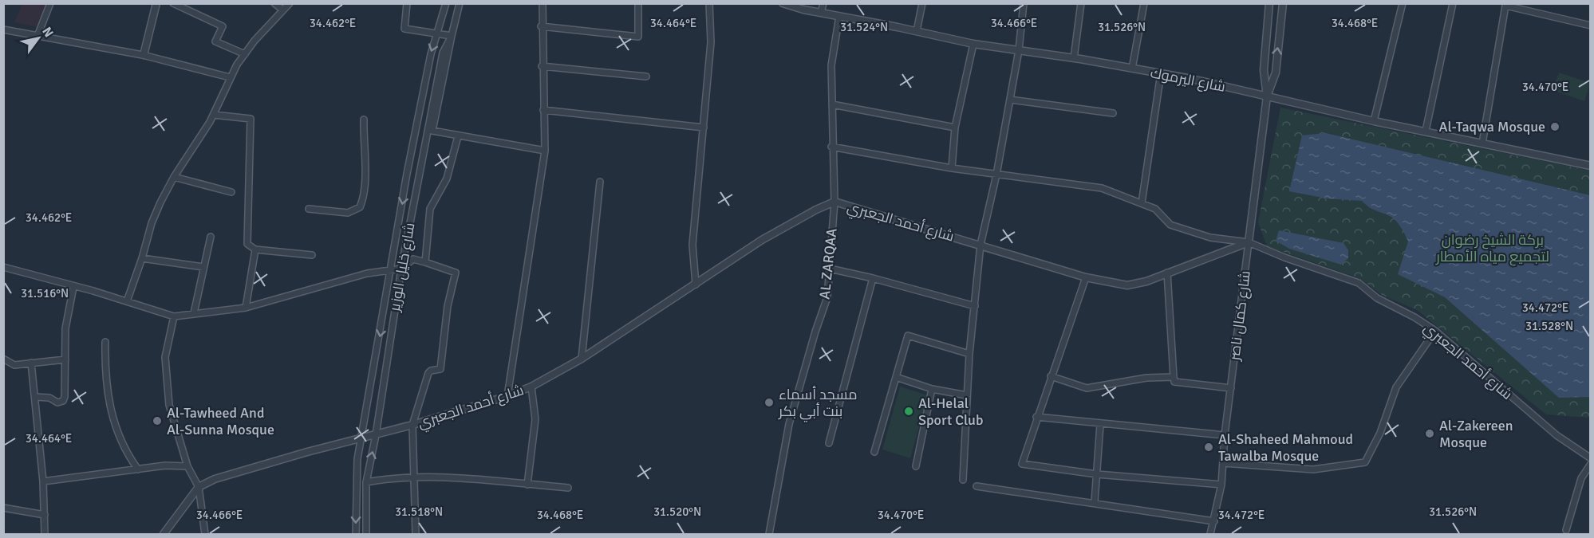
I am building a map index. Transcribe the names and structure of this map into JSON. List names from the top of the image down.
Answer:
{
  "streets": {
    "street": [
      "شارع اليرموك",
      "شارع أحمد الجعبري",
      "AL ZARQAA",
      "شارع خليل الوزير",
      "شارع كمال ناصر"
    ]
  },
  "crossings": [
    ["شارع اليرموك", "AL ZARQAA"],
    ["شارع اليرموك", "شارع كمال ناصر"],
    ["شارع أحمد الجعبري", "AL ZARQAA"],
    ["شارع أحمد الجعبري", "شارع خليل الوزير"],
    ["شارع أحمد الجعبري", "شارع كمال ناصر"]
  ],
  "parks": ["بركة الشيخ رضوان لتجميع مياه الأمطار"],
  "places": [
    "Al-Taqwa Mosque",
    "مسجد أسماء بنت أبي بكر",
    "Al-Helal Sport Club",
    "Al-Tawheed And Al-Sunna Mosque",
    "Al-Zakereen Mosque",
    "Al-Shaheed Mahmoud Tawalba Mosque"
  ],
  "north": "top right",
  "coordinates": [
    "34.462°E",
    "34.464°E",
    "34.466°E",
    "34.468°E",
    "31.526°N",
    "31.524°N",
    "34.470°E",
    "31.516°N",
    "34.472°E",
    "31.528°N",
    "31.518°N",
    "31.520°N"
  ]
}
